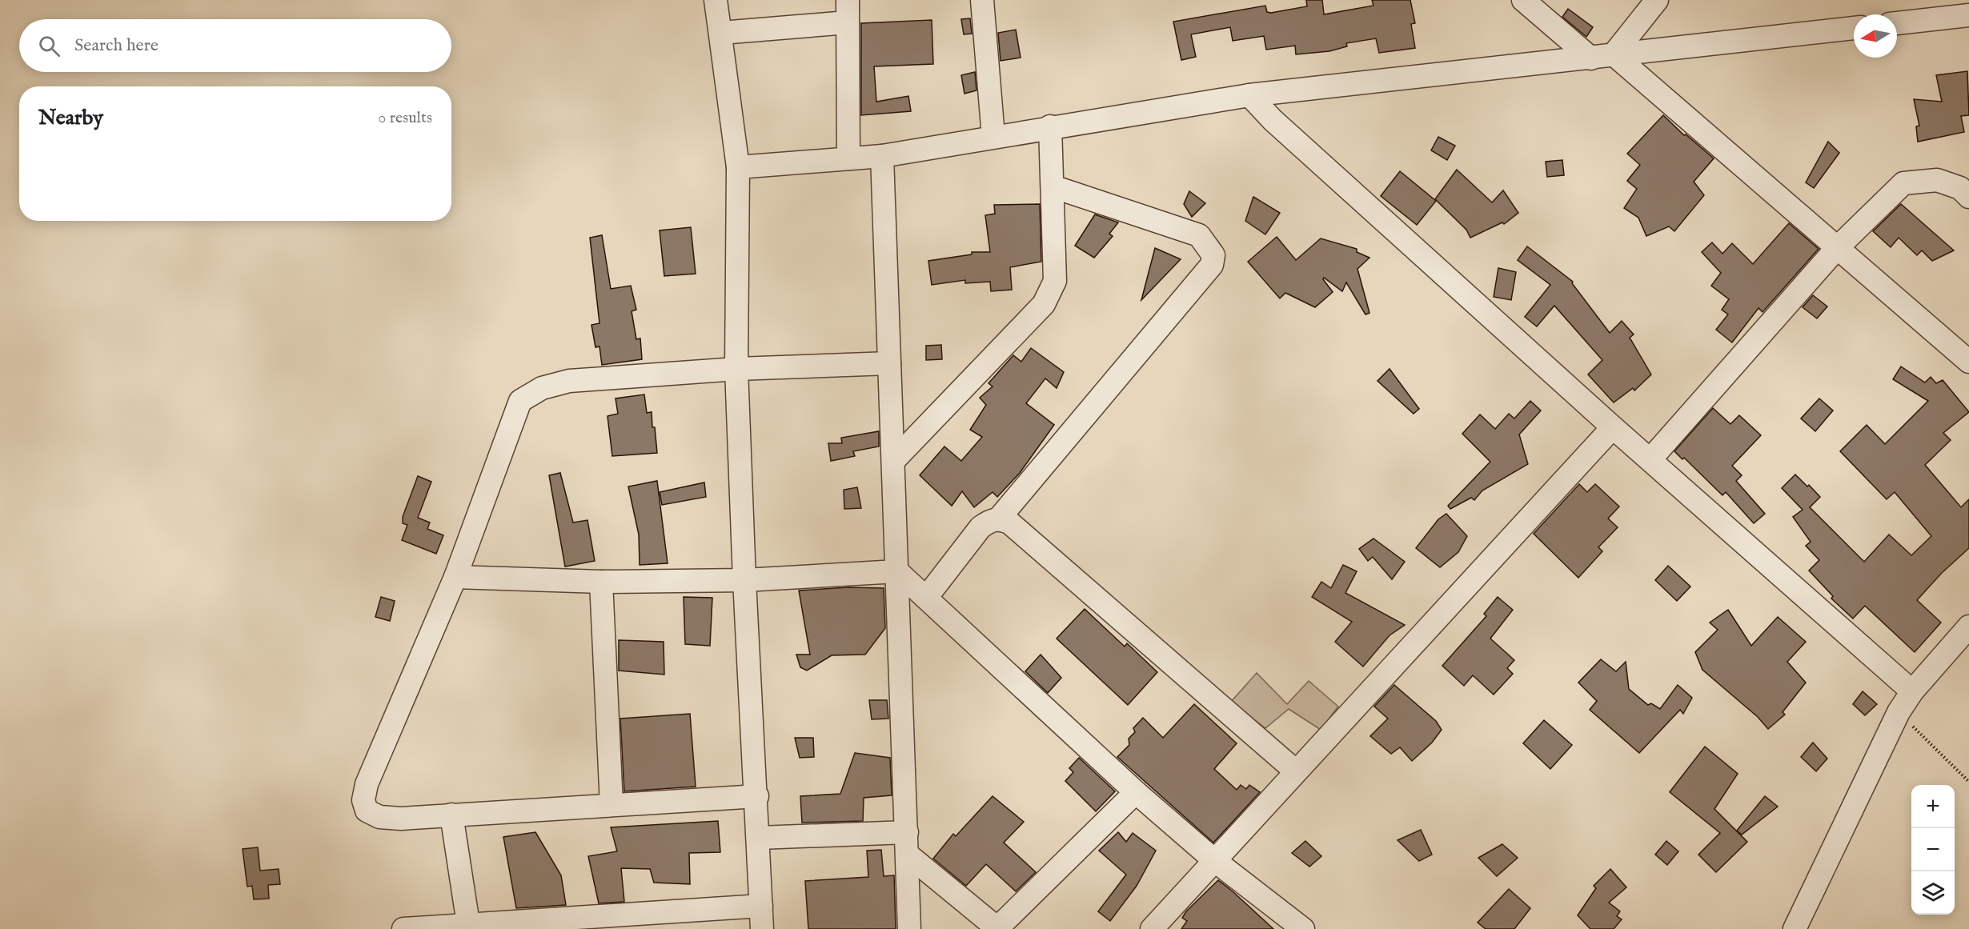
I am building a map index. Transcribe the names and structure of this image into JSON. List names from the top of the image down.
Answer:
{
  "north": "left",
  "page": {
    "search": "Search here",
    "heading": ["Nearby", "0 results"],
    "map_buttons": ["+", "−"]
  }
}
